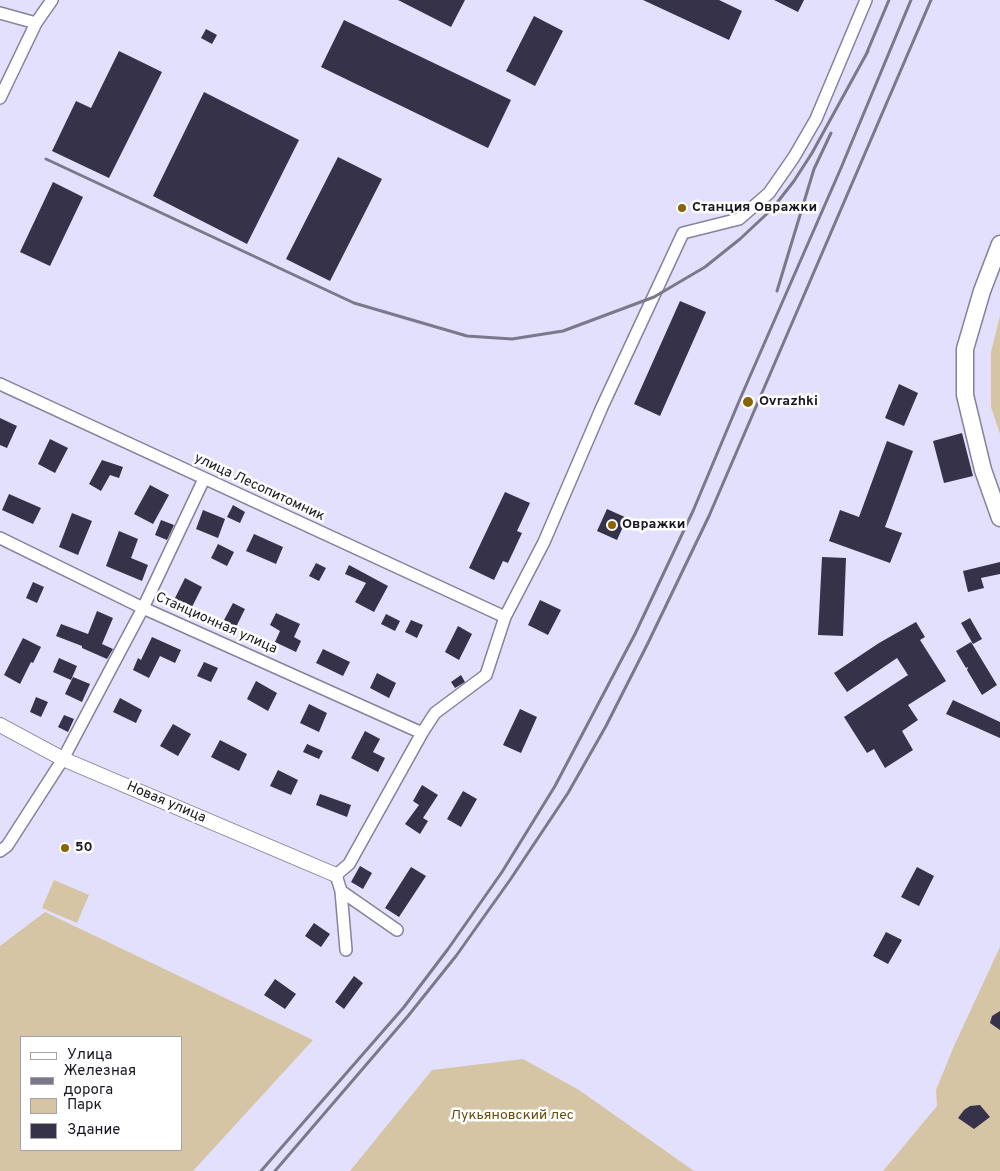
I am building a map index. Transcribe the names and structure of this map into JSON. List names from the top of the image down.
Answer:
{
  "streets": {
    "street": ["улица Лесопитомник", "Станционная улица", "Новая улица"]
  },
  "parks": ["Лукьяновский лес"],
  "places": [
    "Станция Овражки",
    "Ovrazhki",
    "Овражки",
    "50"
  ],
  "legend": [
    "Улица",
    "Железная дорога",
    "Парк",
    "Здание"
  ]
}
